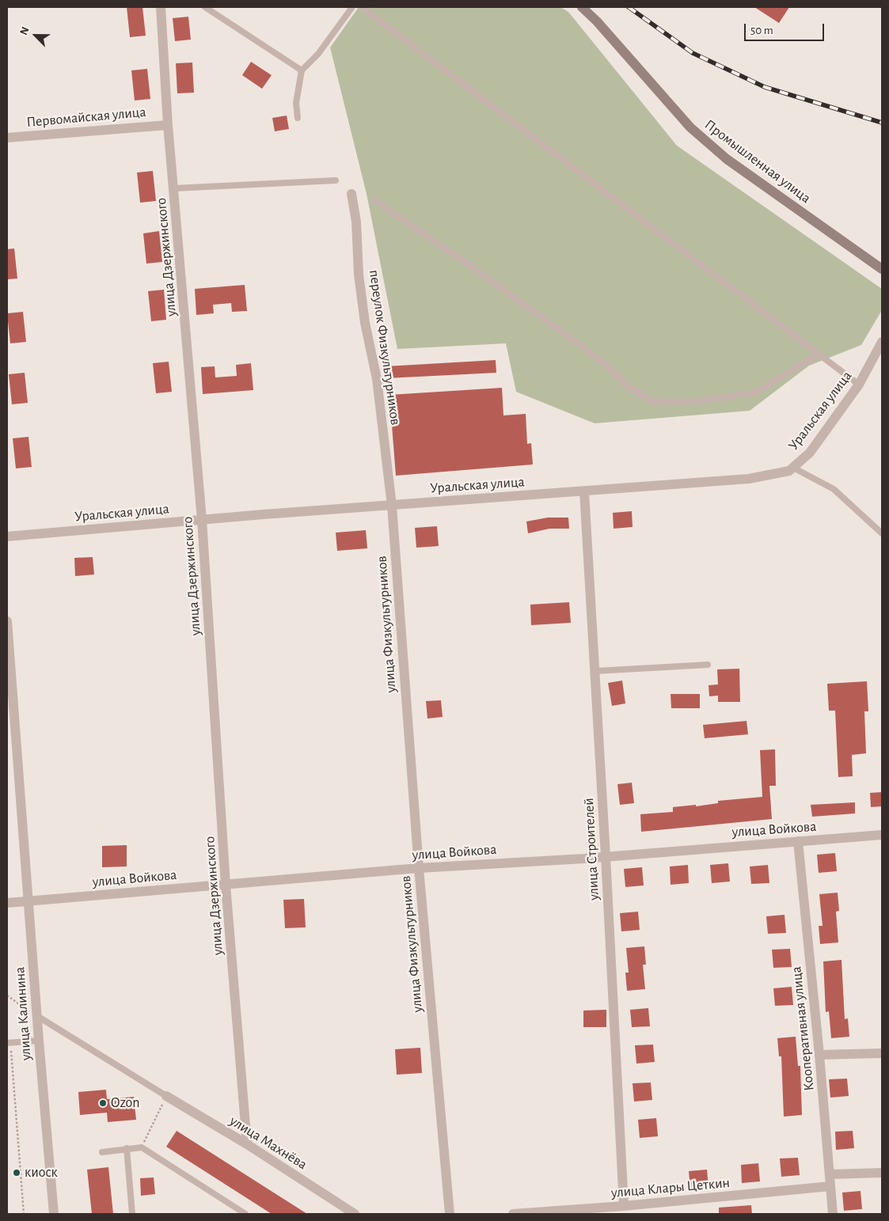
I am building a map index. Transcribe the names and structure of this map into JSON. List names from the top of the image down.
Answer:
{
  "streets": {
    "main road": ["Промышленная улица"],
    "street": [
      "Первомайская улица",
      "улица Дзержинского",
      "переулок Физкультурников",
      "Уральская улица",
      "улица Физкультурников",
      "улица Войкова",
      "улица Строителей",
      "улица Калинина",
      "Кооперативная улица",
      "улица Махнёва",
      "улица Клары Цеткин"
    ]
  },
  "crossings": [
    ["Первомайская улица", "улица Дзержинского"],
    ["улица Дзержинского", "Уральская улица"],
    ["улица Дзержинского", "улица Войкова"],
    ["улица Дзержинского", "улица Махнёва"],
    ["переулок Физкультурников", "Уральская улица"],
    ["переулок Физкультурников", "улица Физкультурников"],
    ["Уральская улица", "улица Физкультурников"],
    ["Уральская улица", "улица Строителей"],
    ["улица Физкультурников", "улица Войкова"],
    ["улица Войкова", "улица Строителей"],
    ["улица Войкова", "улица Калинина"],
    ["улица Войкова", "Кооперативная улица"],
    ["улица Строителей", "улица Клары Цеткин"],
    ["Кооперативная улица", "улица Клары Цеткин"]
  ],
  "places": ["Ozon", "киоск"],
  "scale_bar": "50 m",
  "north": "top left"
}
